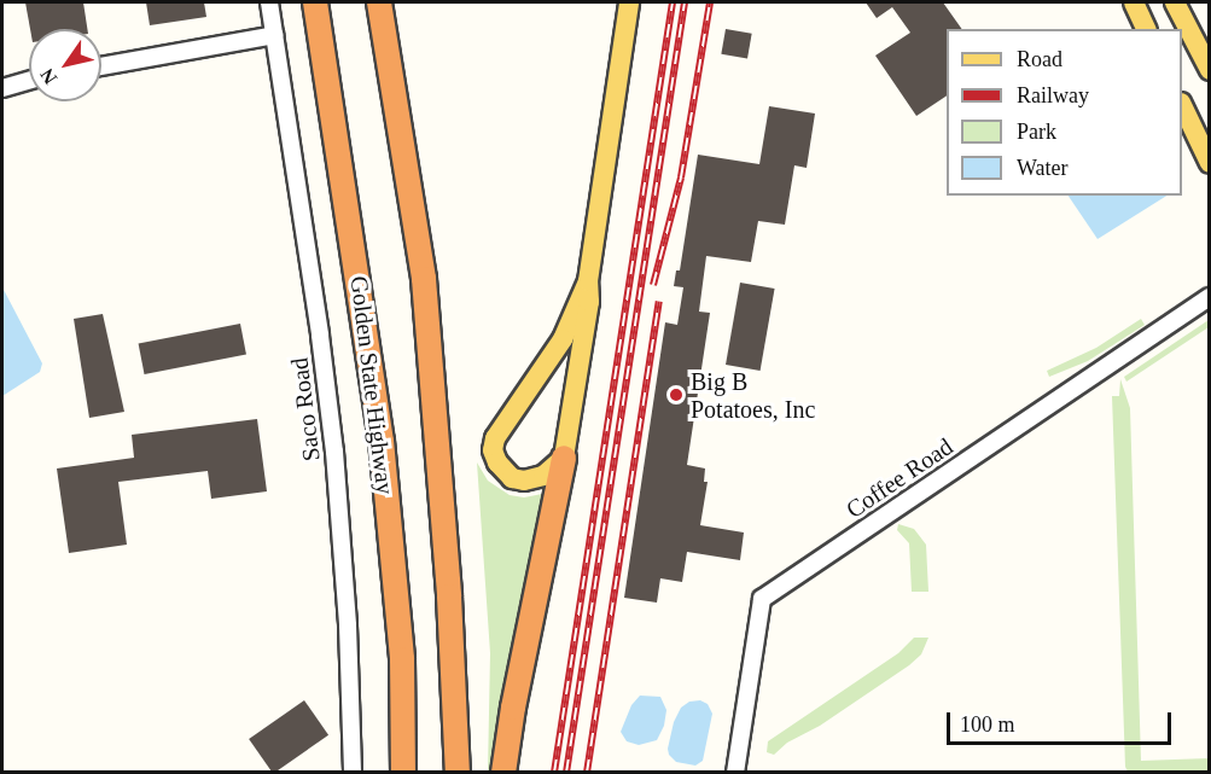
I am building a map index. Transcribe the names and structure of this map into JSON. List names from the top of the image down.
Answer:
{
  "streets": {
    "highway": ["Golden State Highway"],
    "street": ["Saco Road", "Coffee Road"]
  },
  "places": ["Big B Potatoes, Inc"],
  "legend": [
    "Road",
    "Railway",
    "Park",
    "Water"
  ],
  "scale_bar": "100 m",
  "north": "bottom left"
}
